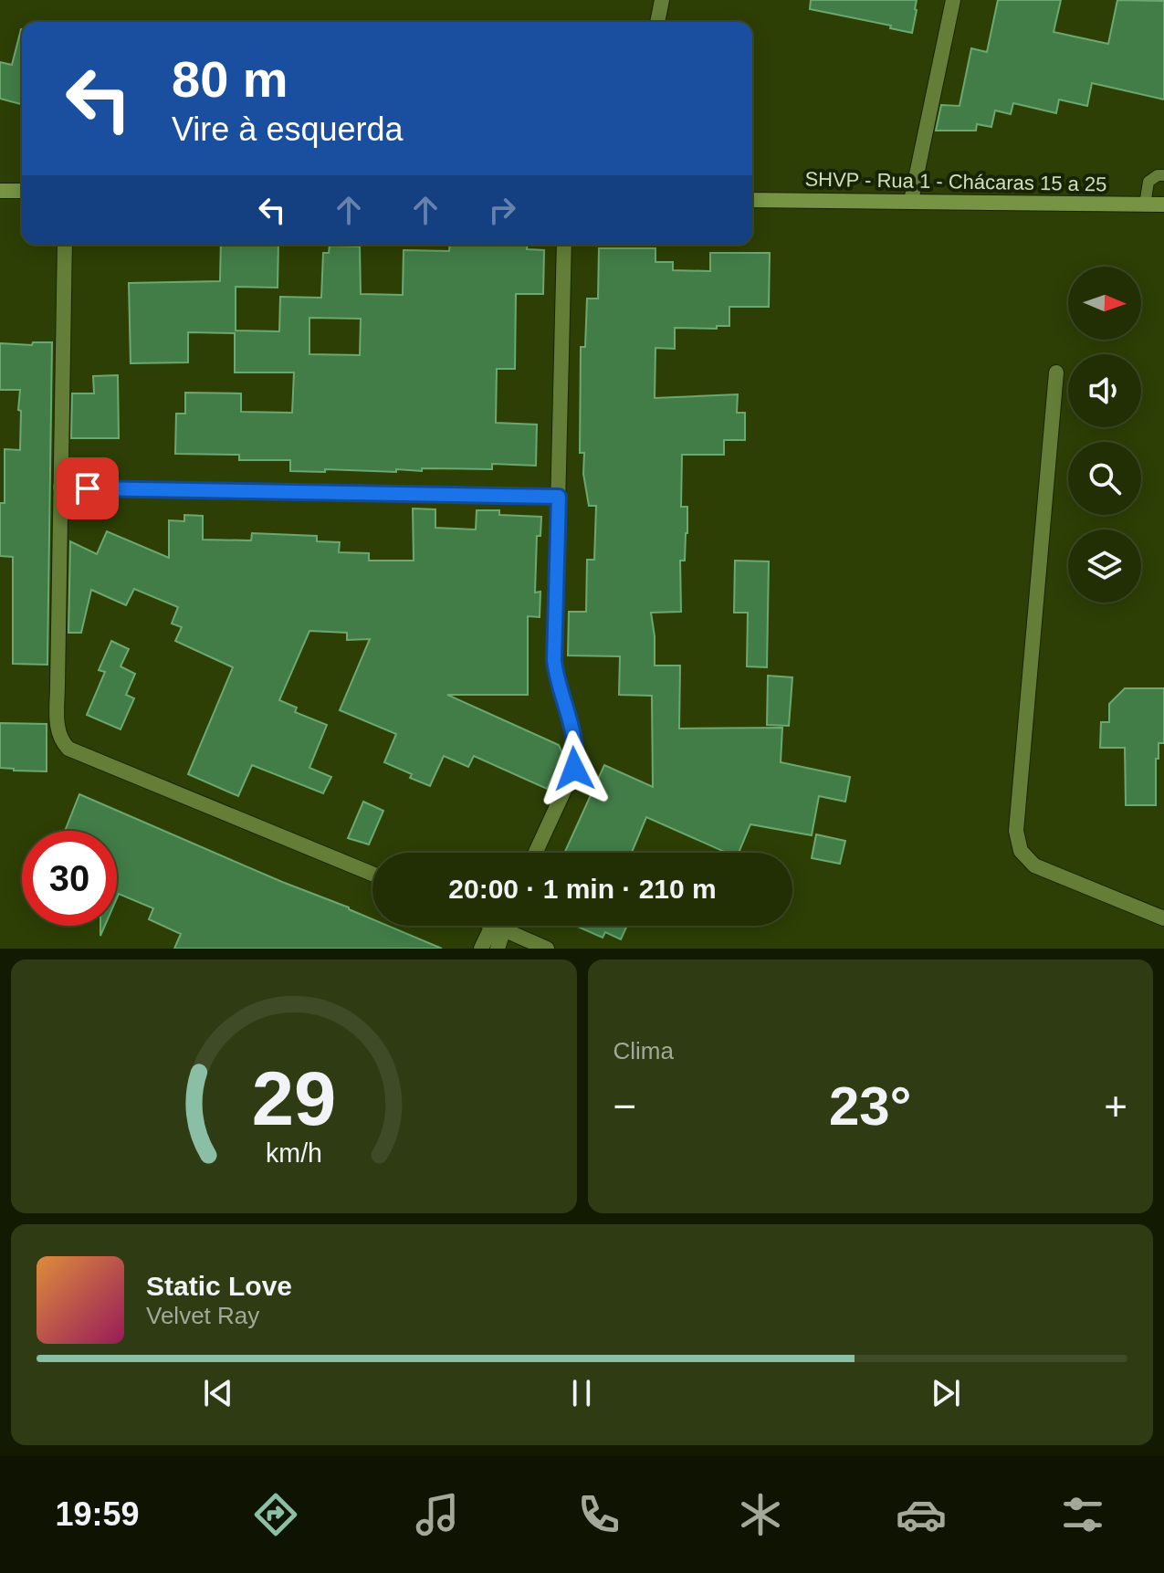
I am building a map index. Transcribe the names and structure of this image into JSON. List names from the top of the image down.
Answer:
{
  "streets": {
    "street": ["SHVP - Rua 1 - Chácaras 15 a 25"]
  },
  "north": "right",
  "page": {
    "turn": ["80 m", "Vire à esquerda"],
    "limit": "30",
    "trip": "20:00 · 1 min · 210 m",
    "tile": "Clima",
    "heat": ["−", "23°", "+"],
    "song": ["Static Love", "Velvet Ray"],
    "tabs": "19:59",
    "gauge": ["29", "km/h"]
  }
}
